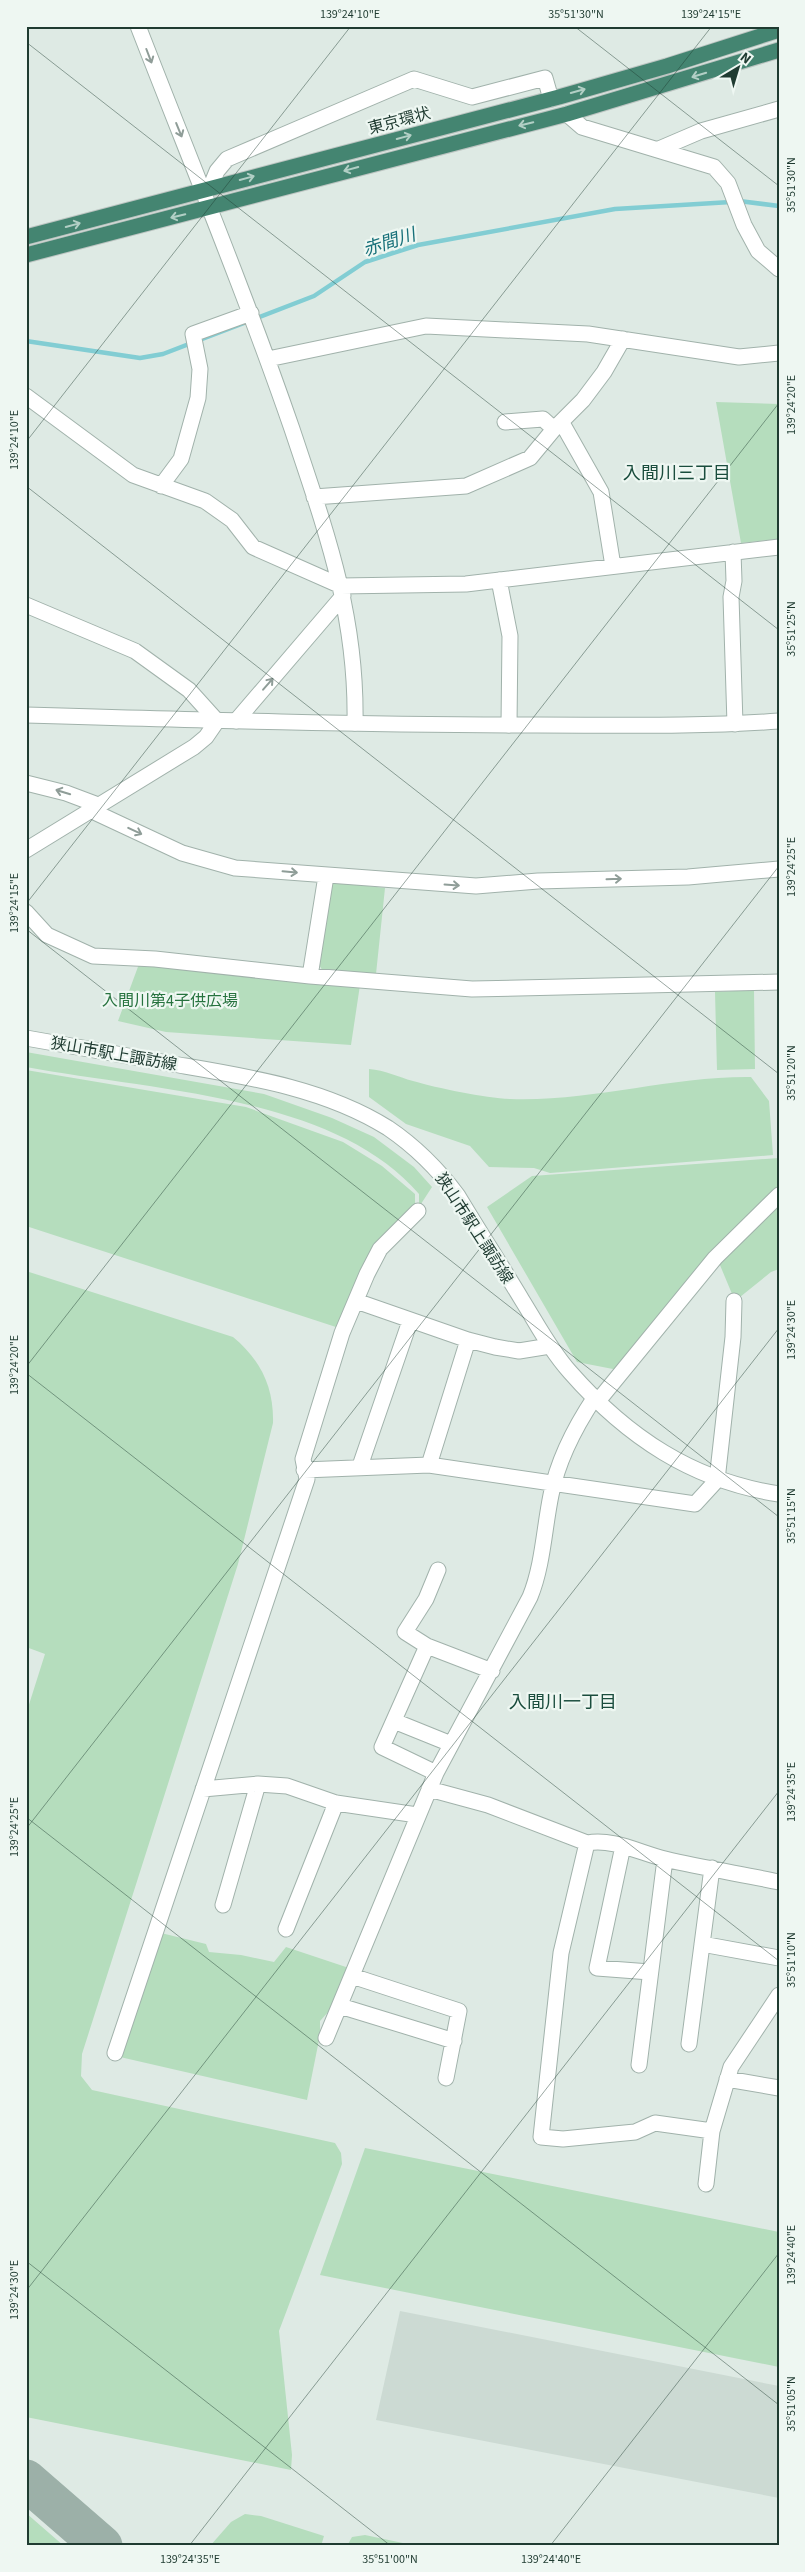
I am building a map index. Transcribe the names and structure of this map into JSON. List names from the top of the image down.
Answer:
{
  "streets": {
    "highway": ["東京環状"],
    "street": ["狭山市駅上諏訪線"]
  },
  "districts": ["入間川三丁目", "入間川一丁目"],
  "water": ["赤間川"],
  "parks": ["入間川第4子供広場"],
  "north": "top right",
  "coordinates": [
    "139°24'10\"E",
    "35°51'30\"N",
    "139°24'15\"E",
    "139°24'20\"E",
    "35°51'25\"N",
    "139°24'25\"E",
    "35°51'20\"N",
    "139°24'30\"E",
    "35°51'15\"N",
    "139°24'35\"E",
    "35°51'10\"N",
    "139°24'40\"E",
    "35°51'05\"N",
    "35°51'00\"N"
  ]
}
